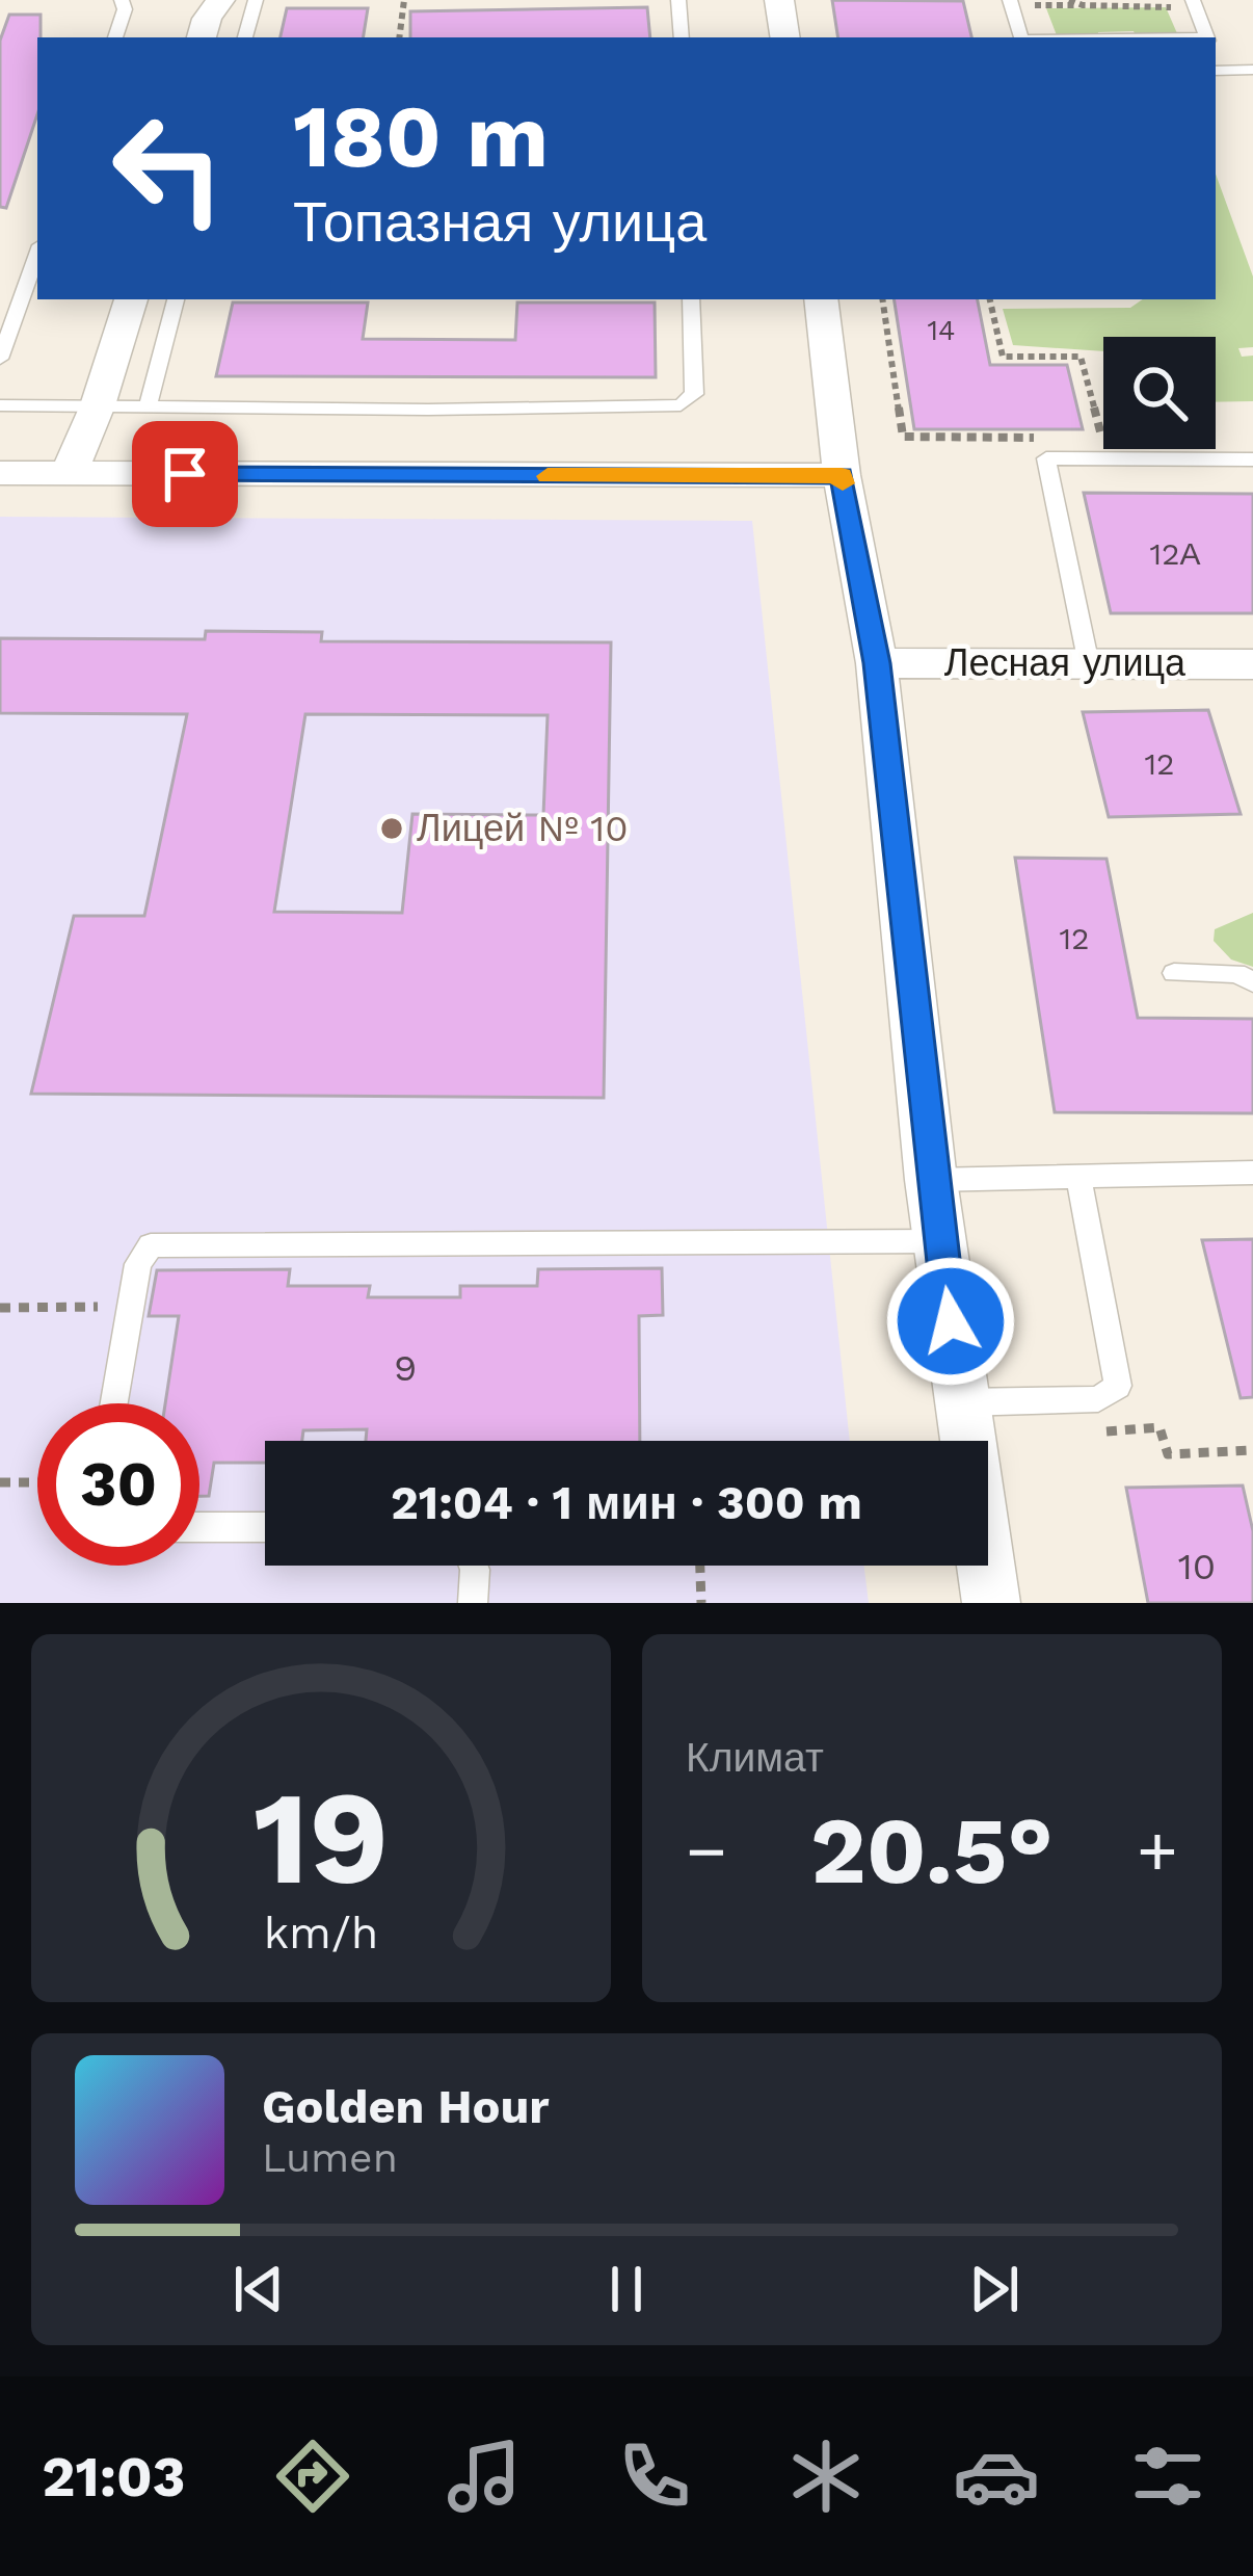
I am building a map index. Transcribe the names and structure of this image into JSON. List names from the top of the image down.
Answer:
{
  "streets": {
    "street": ["Лесная улица"]
  },
  "places": ["Лицей № 10"],
  "house_numbers": [
    "14",
    "12А",
    "12",
    "12",
    "9",
    "10"
  ],
  "page": {
    "turn": ["180 m", "Топазная улица"],
    "limit": "30",
    "trip": "21:04 · 1 мин · 300 m",
    "tile": "Климат",
    "heat": ["−", "20.5°", "+"],
    "song": ["Golden Hour", "Lumen"],
    "tabs": "21:03",
    "gauge": ["19", "km/h"]
  }
}
